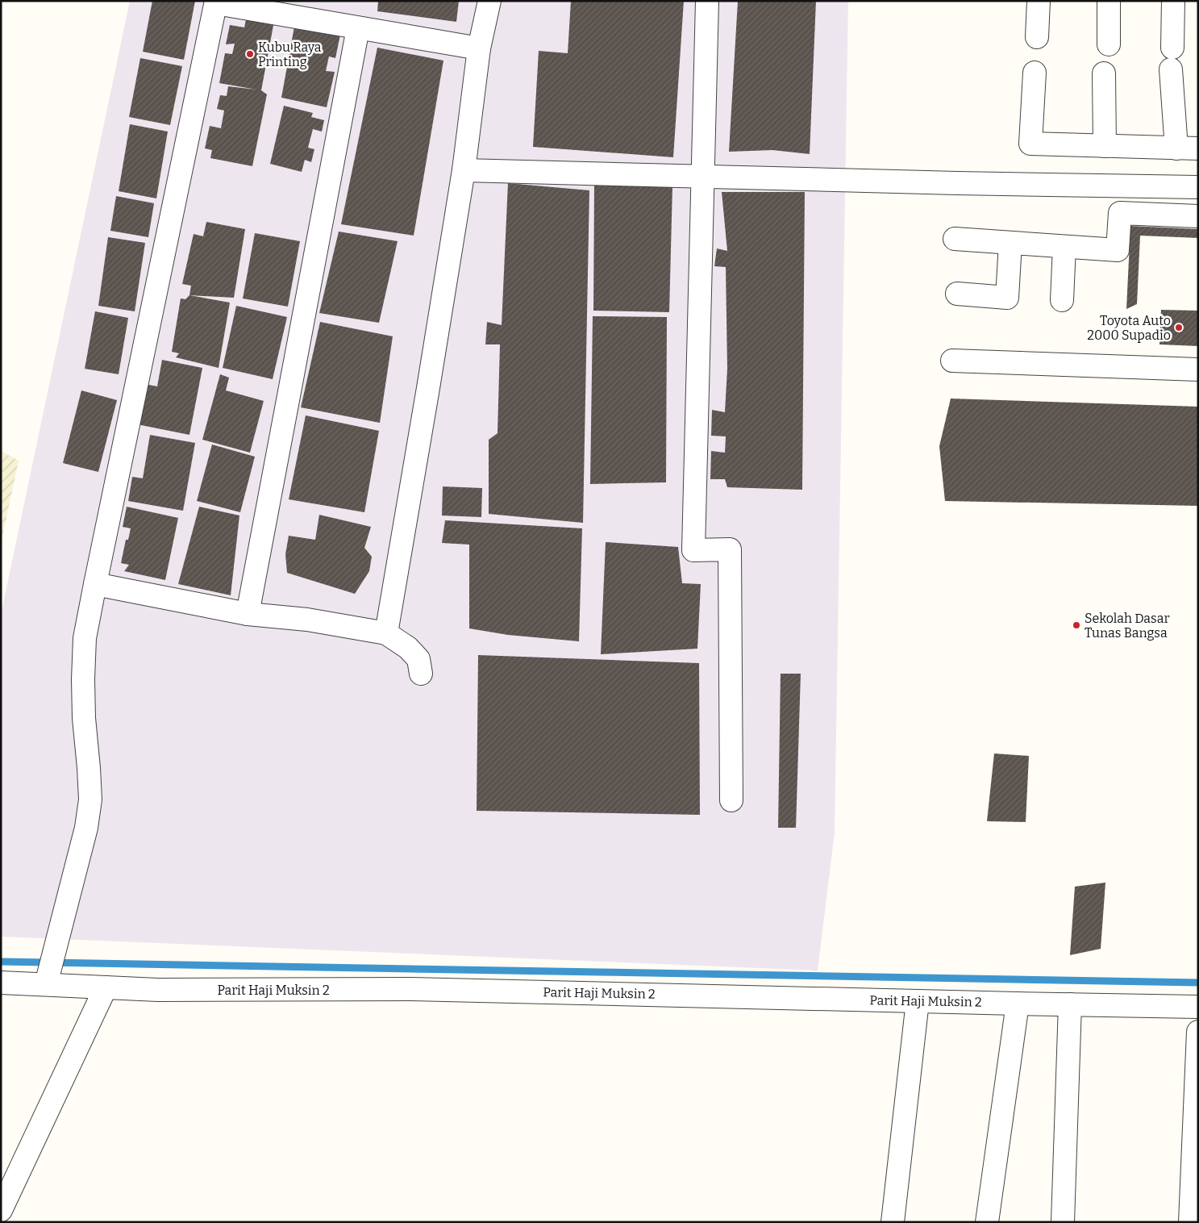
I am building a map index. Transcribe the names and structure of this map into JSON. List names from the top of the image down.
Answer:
{
  "streets": {
    "street": ["Parit Haji Muksin 2"]
  },
  "places": ["Kubu Raya Printing", "Toyota Auto 2000 Supadio", "Sekolah Dasar Tunas Bangsa"]
}
